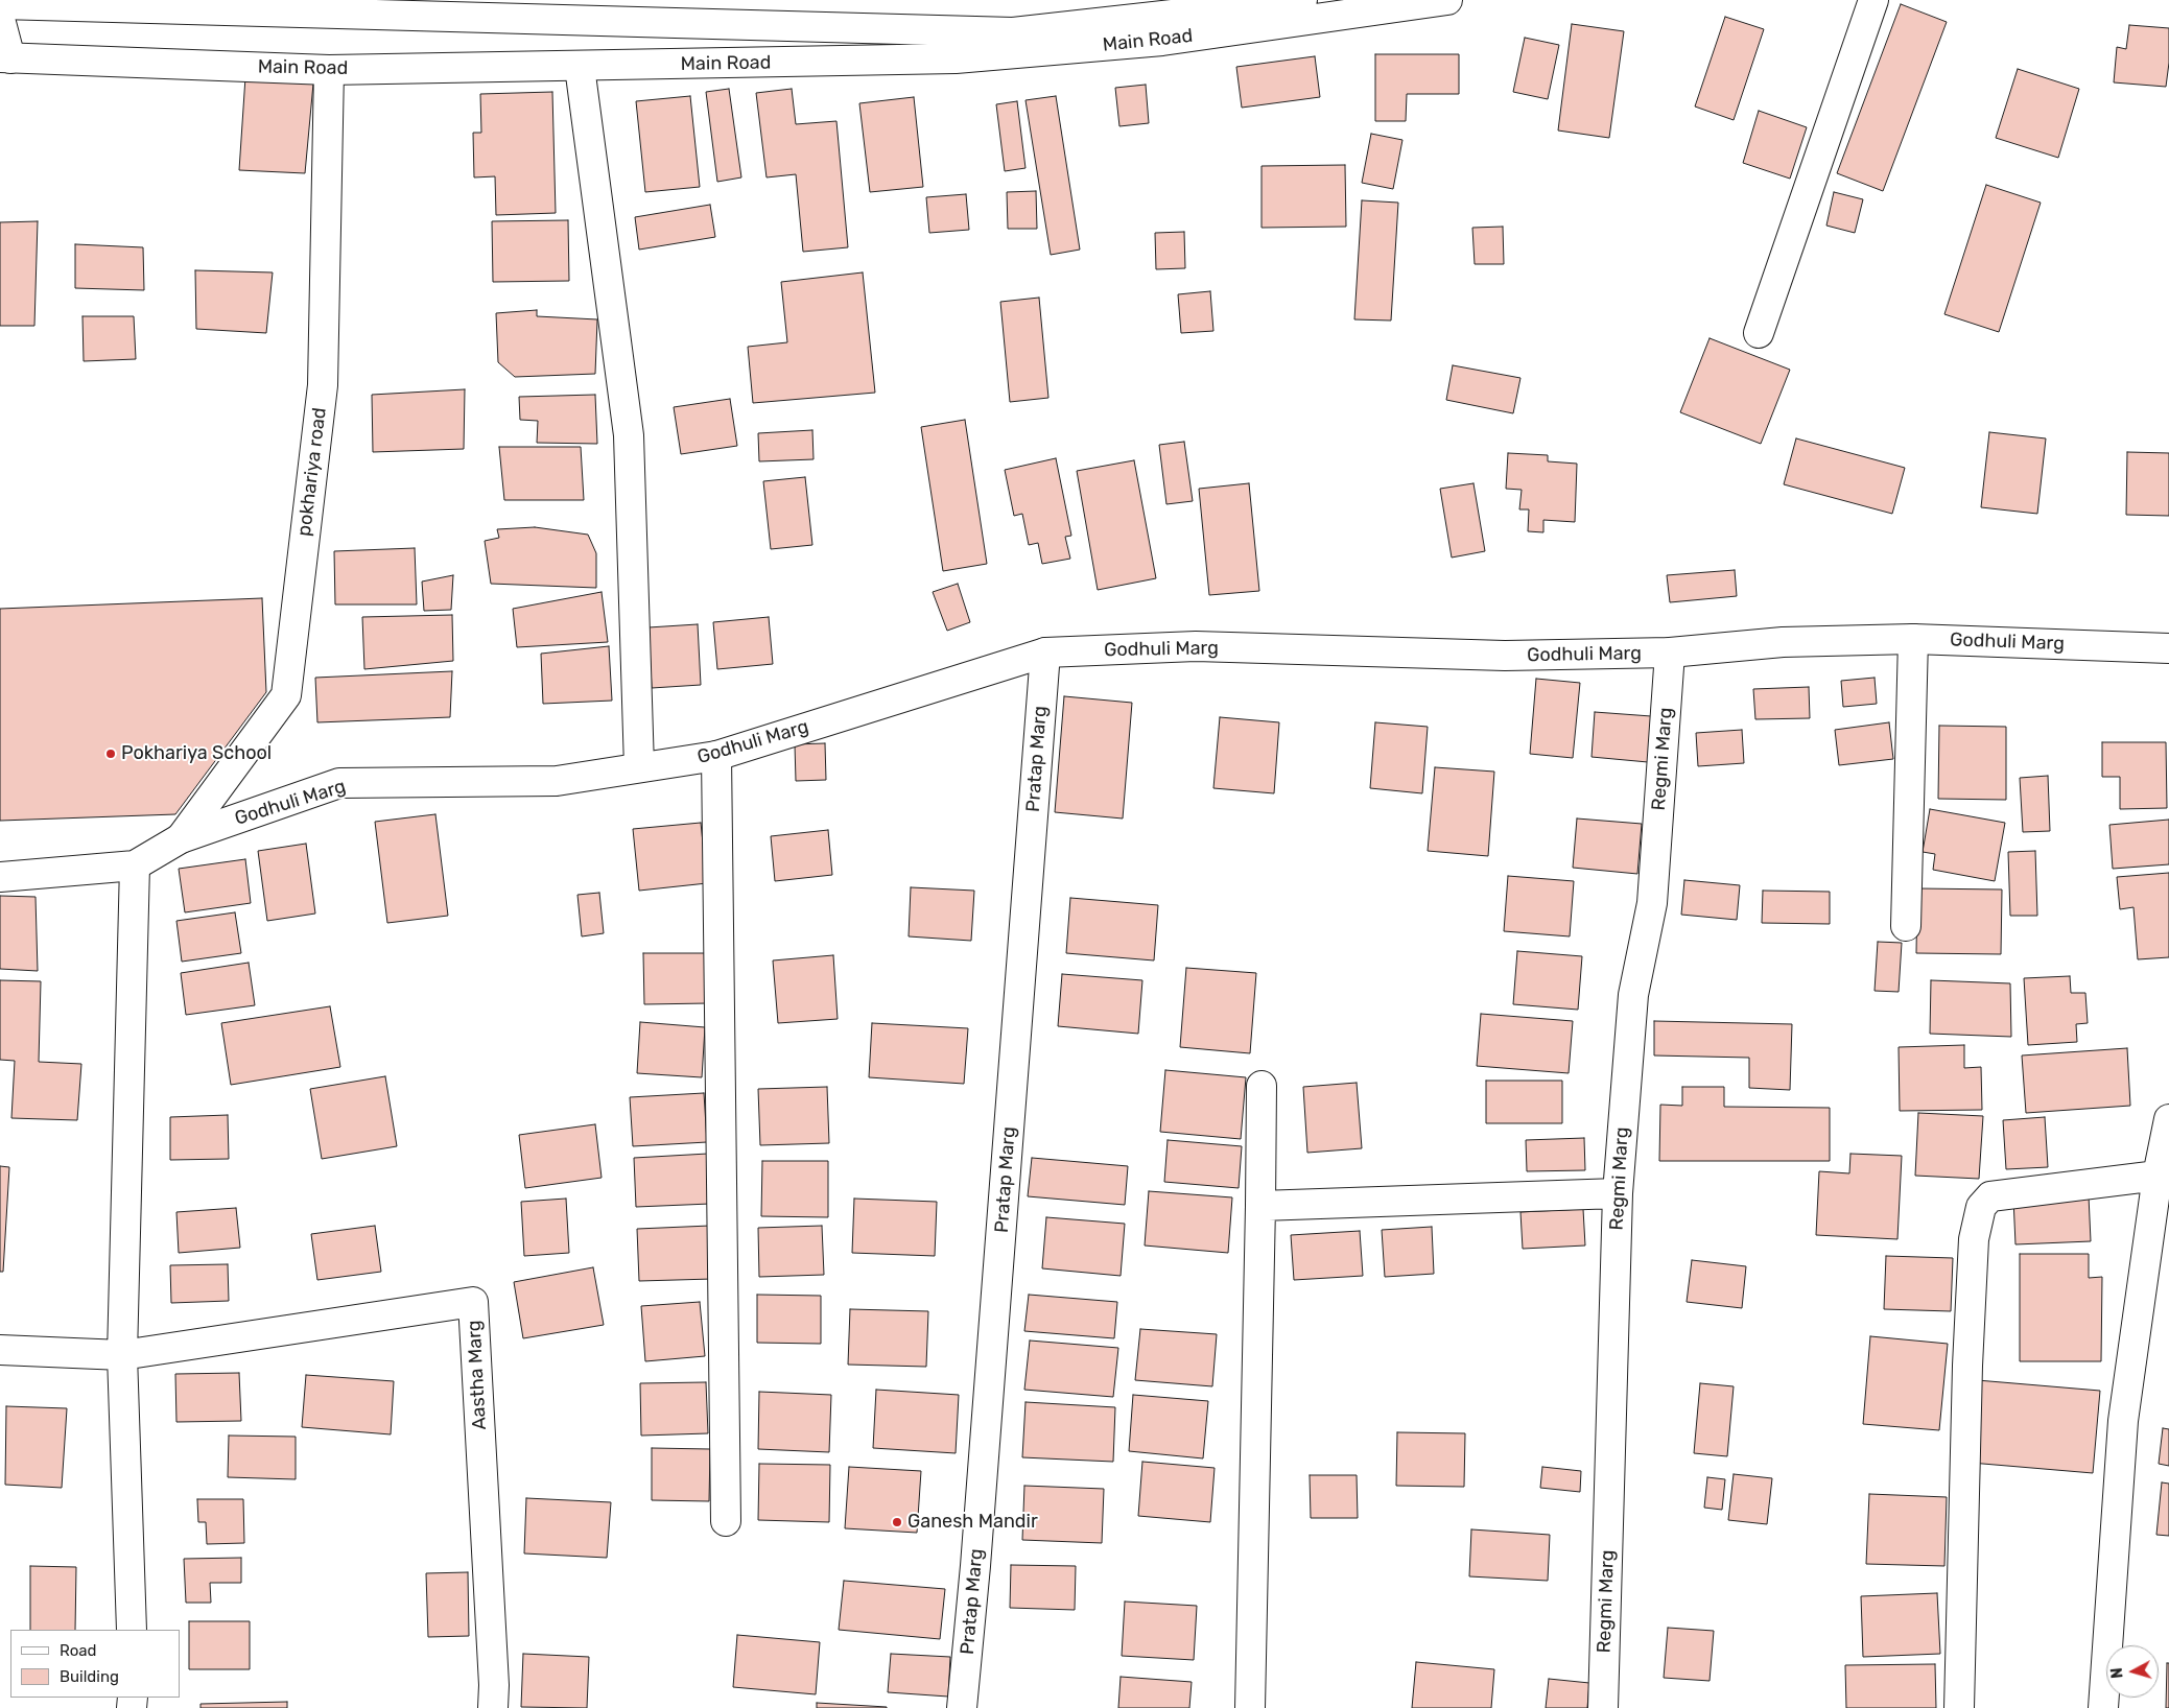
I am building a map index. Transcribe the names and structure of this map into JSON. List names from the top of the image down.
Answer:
{
  "streets": {
    "street": [
      "Main Road",
      "pokhariya road",
      "Godhuli Marg",
      "Pratap Marg",
      "Regmi Marg",
      "Aastha Marg"
    ]
  },
  "crossings": [
    ["Main Road", "pokhariya road"],
    ["pokhariya road", "Godhuli Marg"],
    ["Godhuli Marg", "Pratap Marg"],
    ["Godhuli Marg", "Regmi Marg"]
  ],
  "places": ["Pokhariya School", "Ganesh Mandir"],
  "legend": ["Road", "Building"],
  "north": "left"
}
